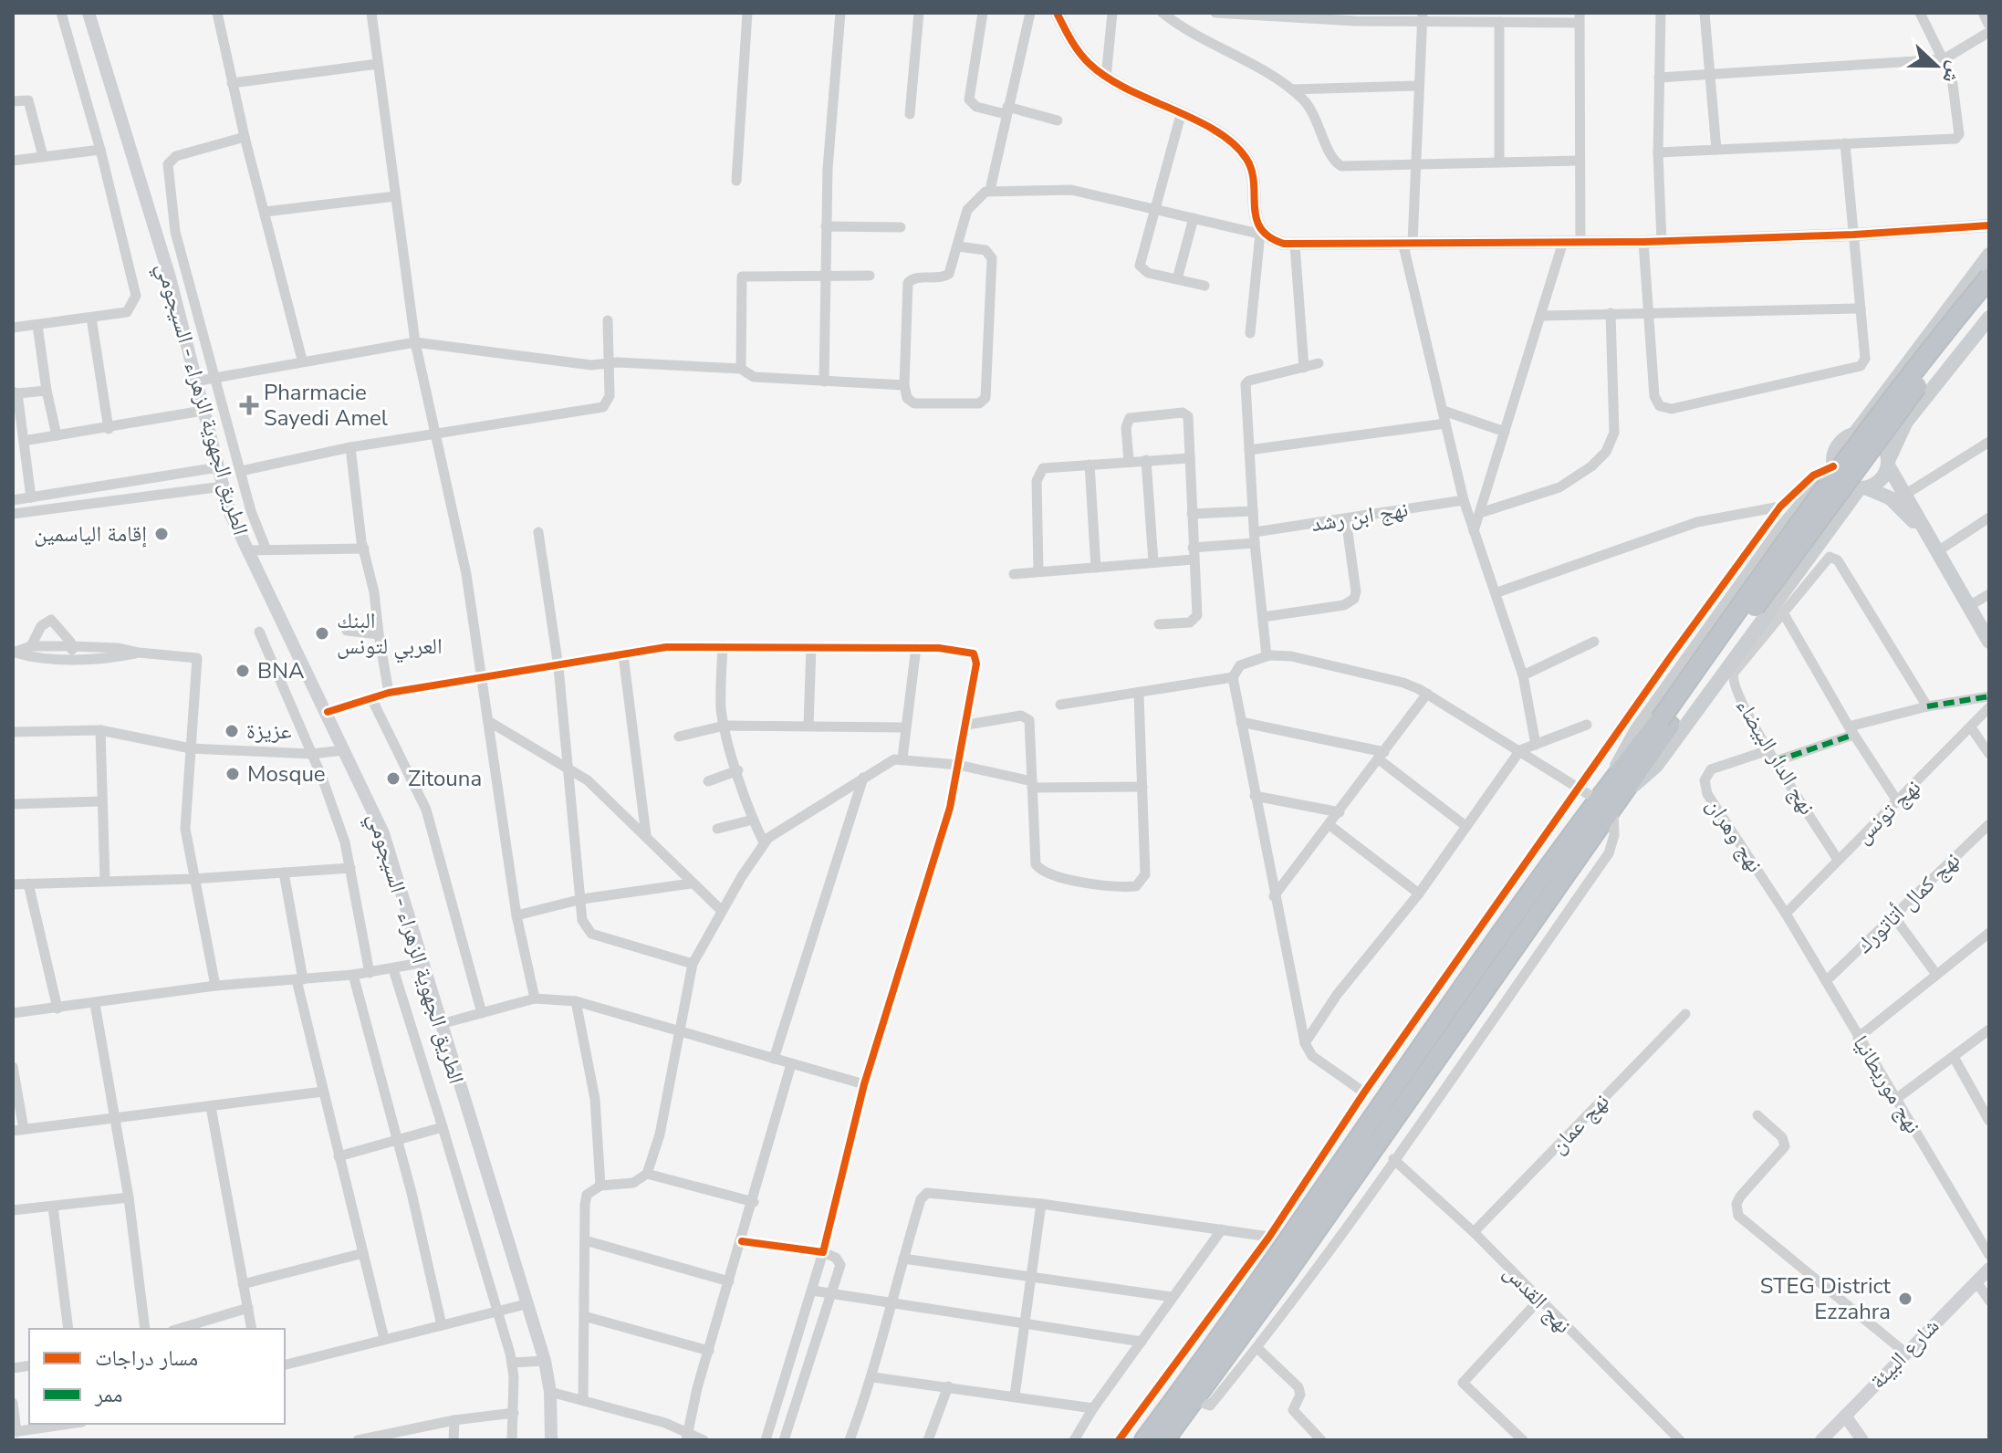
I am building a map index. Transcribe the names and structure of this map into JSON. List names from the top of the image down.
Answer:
{
  "streets": {
    "main road": ["الطريق الجهوية الزهراء - السيجومي", "شارع البيئة"],
    "street": [
      "نهج ابن رشد",
      "نهج الدار البيضاء",
      "نهج تونس",
      "نهج وهران",
      "نهج كمال أتاتورك",
      "نهج موريطانيا",
      "نهج عمان",
      "نهج القدس"
    ]
  },
  "crossings": [
    ["نهج الدار البيضاء", "نهج تونس"],
    ["نهج الدار البيضاء", "نهج وهران"],
    ["نهج تونس", "نهج وهران"],
    ["نهج تونس", "نهج موريطانيا"],
    ["نهج وهران", "نهج موريطانيا"],
    ["نهج كمال أتاتورك", "نهج موريطانيا"],
    ["نهج عمان", "نهج القدس"]
  ],
  "places": {
    "health": ["Pharmacie Sayedi Amel"],
    "other": [
      "إقامة الياسمين",
      "البنك العربي لتونس",
      "BNA",
      "عزيزة",
      "Mosque",
      "Zitouna",
      "STEG District Ezzahra"
    ]
  },
  "legend": ["مسار دراجات", "ممر"],
  "north": "right"
}
